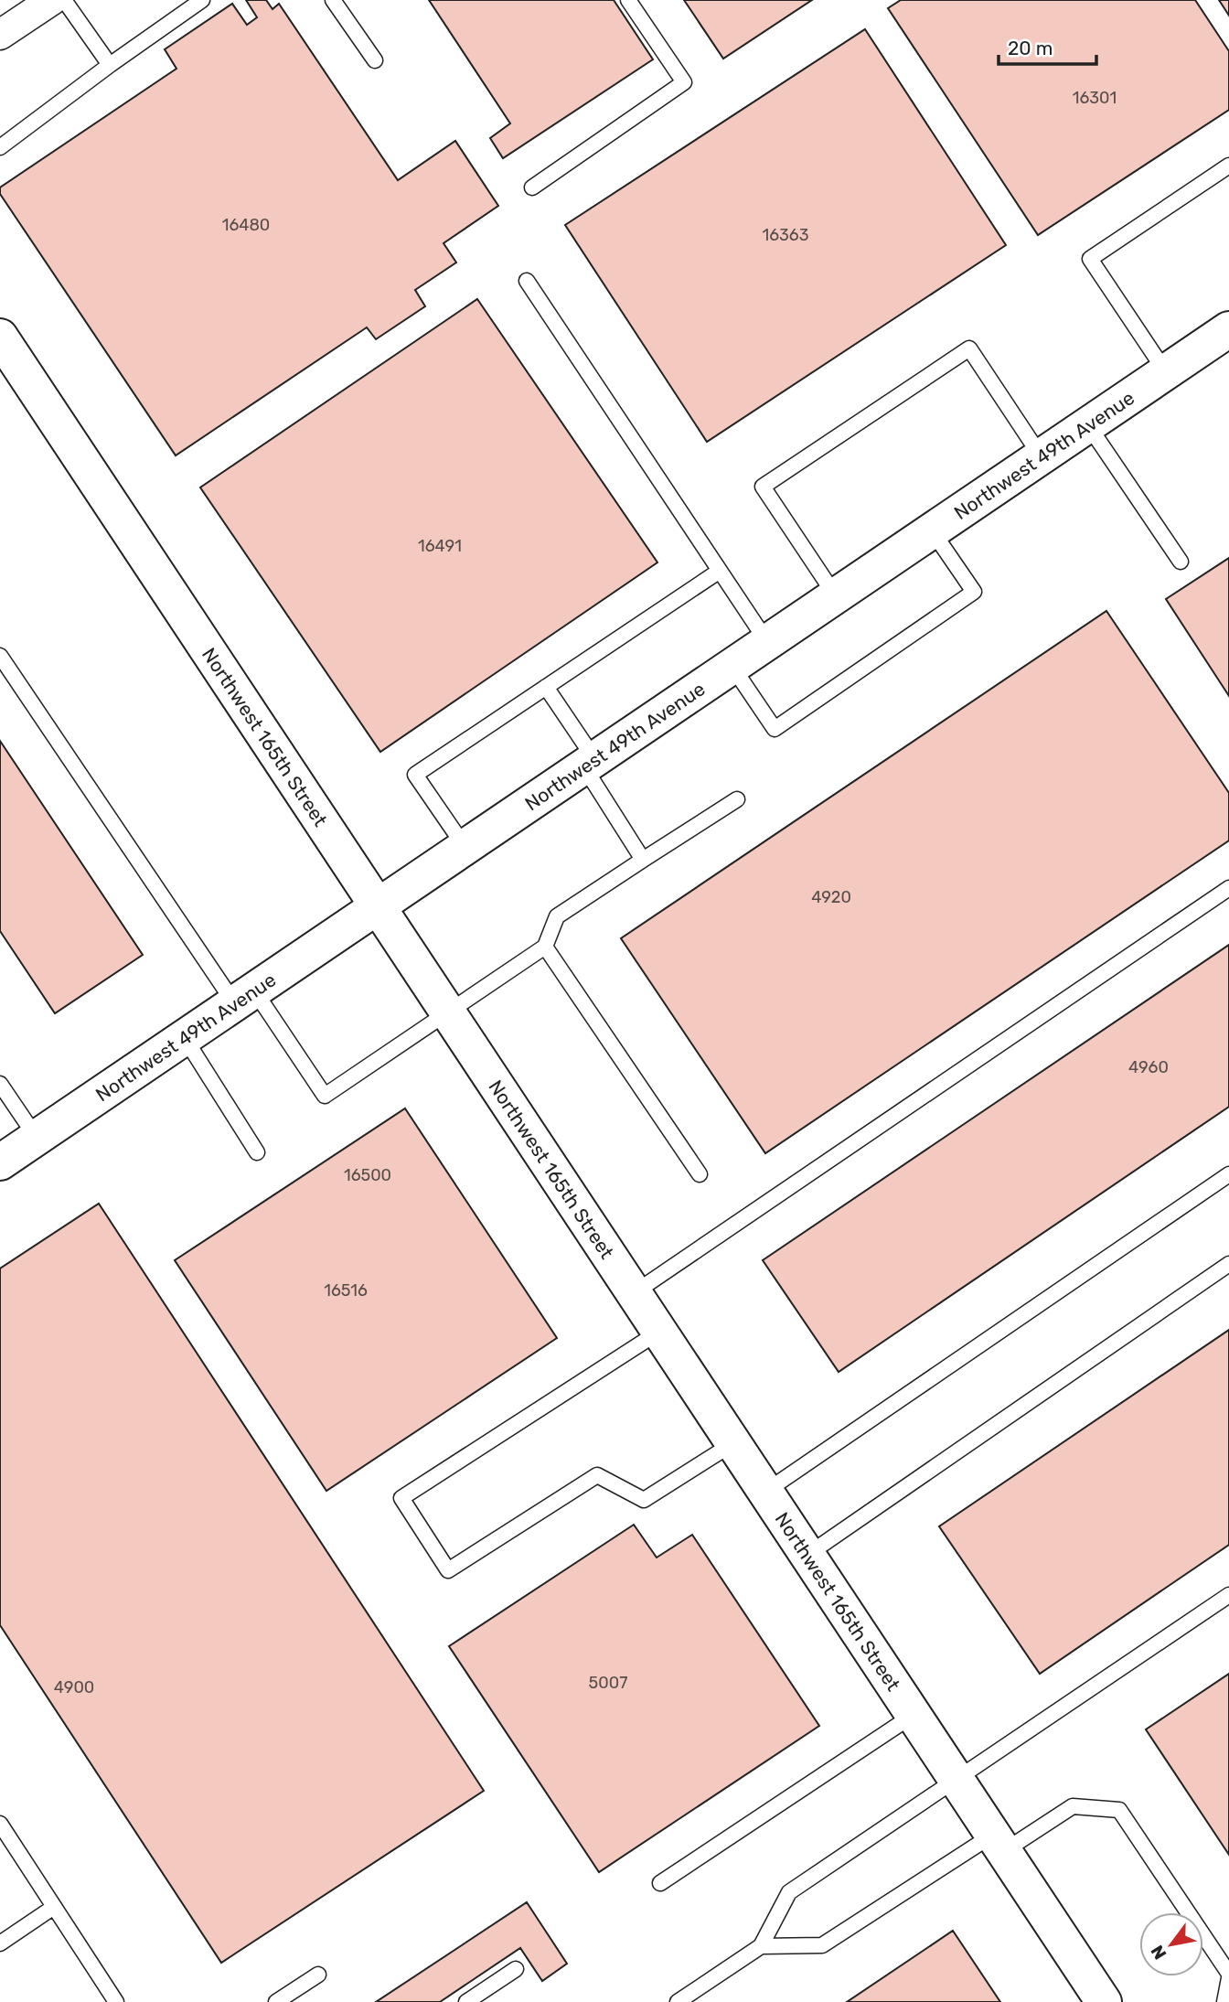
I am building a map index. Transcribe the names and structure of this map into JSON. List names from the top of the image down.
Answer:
{
  "streets": {
    "street": ["Northwest 49th Avenue", "Northwest 165th Street"]
  },
  "crossings": [
    ["Northwest 49th Avenue", "Northwest 165th Street"]
  ],
  "house_numbers": [
    "16301",
    "16480",
    "16363",
    "16491",
    "4920",
    "4960",
    "16500",
    "16516",
    "5007",
    "4900"
  ],
  "scale_bar": "20 m",
  "north": "bottom left"
}
